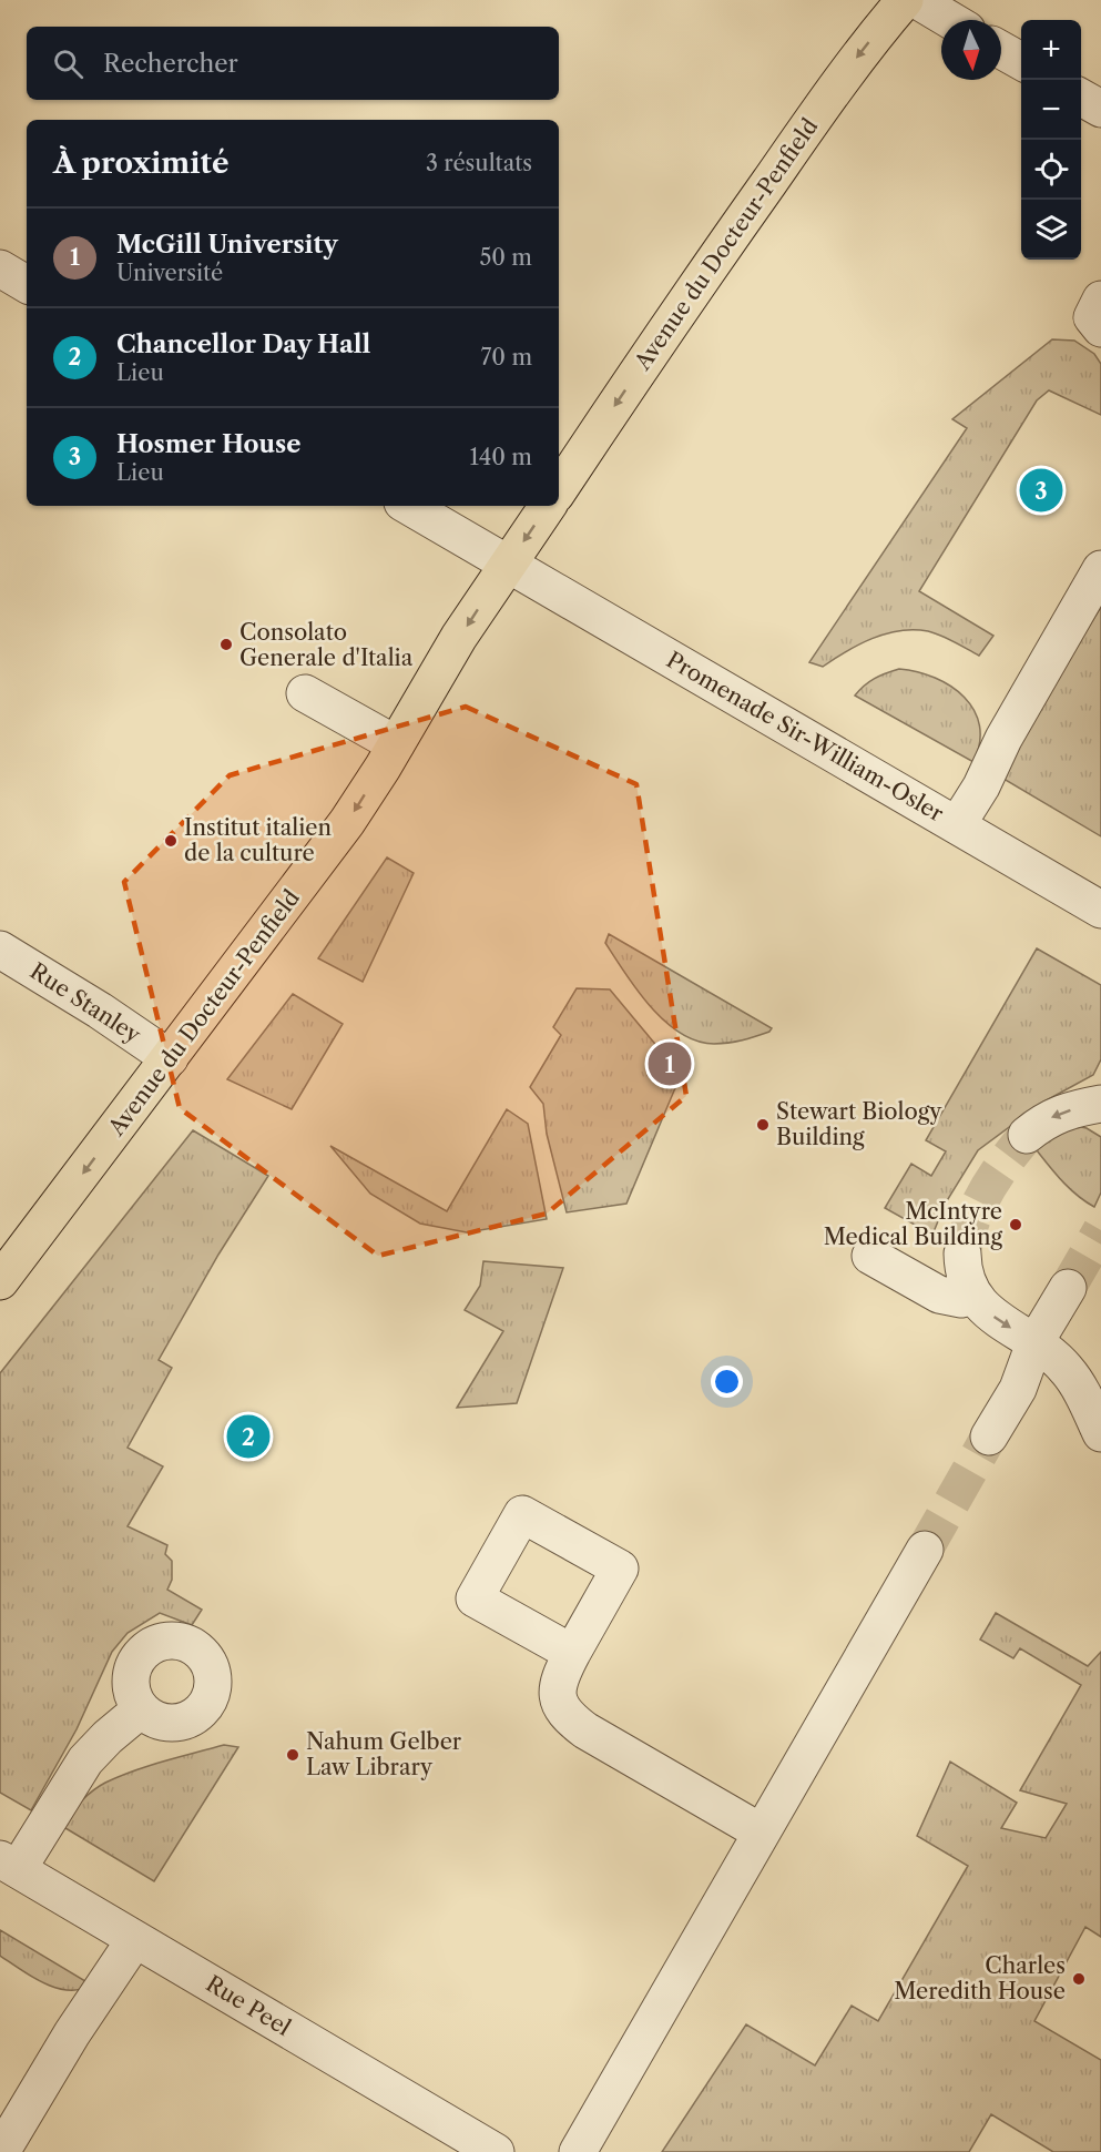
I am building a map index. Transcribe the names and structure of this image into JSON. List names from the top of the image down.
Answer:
{
  "streets": {
    "main road": ["Avenue du Docteur-Penfield"],
    "street": ["Promenade Sir-William-Osler", "Rue Stanley", "Rue Peel"]
  },
  "crossings": [
    ["Avenue du Docteur-Penfield", "Promenade Sir-William-Osler"],
    ["Avenue du Docteur-Penfield", "Rue Stanley"]
  ],
  "one_way": ["Avenue du Docteur-Penfield"],
  "places": [
    "Consolato Generale d'Italia",
    "Institut italien de la culture",
    "Stewart Biology Building",
    "McIntyre Medical Building",
    "Nahum Gelber Law Library",
    "Charles Meredith House"
  ],
  "north": "bottom",
  "page": {
    "map_buttons": ["+", "−"],
    "search": "Rechercher",
    "heading": ["À proximité", "3 résultats"],
    "list": [
      {
        "mark": "1",
        "name": "McGill University",
        "note": "Université",
        "value": "50 m"
      },
      {
        "mark": "2",
        "name": "Chancellor Day Hall",
        "note": "Lieu",
        "value": "70 m"
      },
      {
        "mark": "3",
        "name": "Hosmer House",
        "note": "Lieu",
        "value": "140 m"
      }
    ],
    "pins": ["3", "1", "2"]
  }
}
